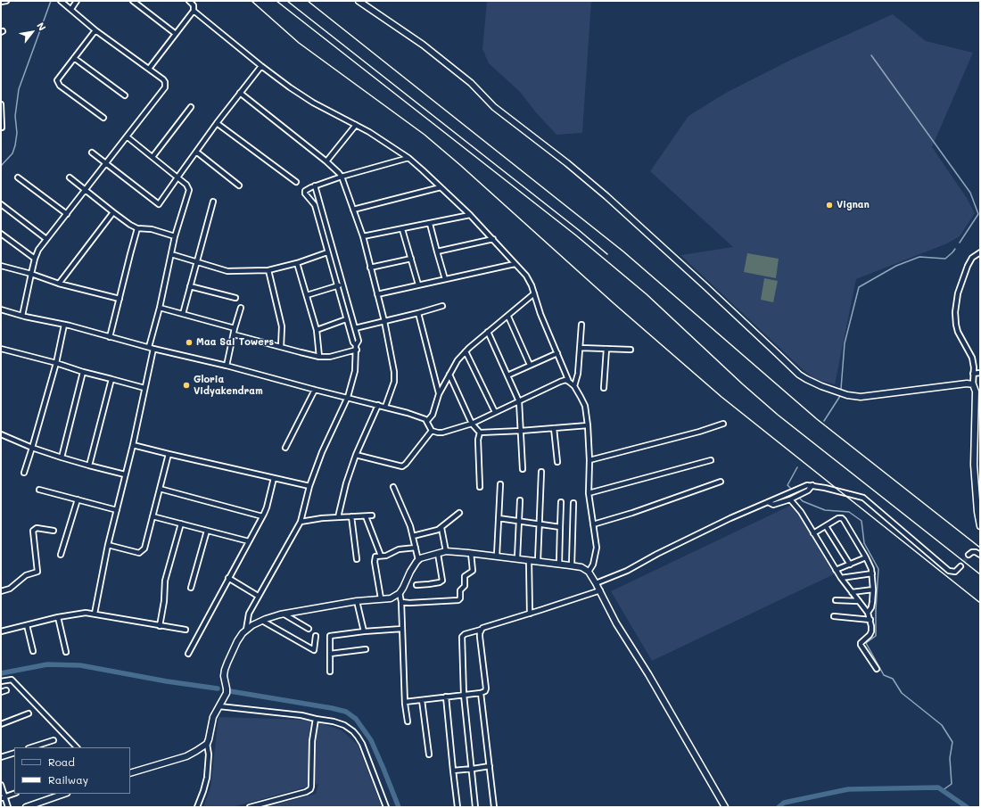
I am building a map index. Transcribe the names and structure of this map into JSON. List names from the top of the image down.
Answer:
{
  "places": ["Vignan", "Maa Sai Towers", "Gloria Vidyakendram"],
  "legend": ["Road", "Railway"],
  "north": "top right"
}
